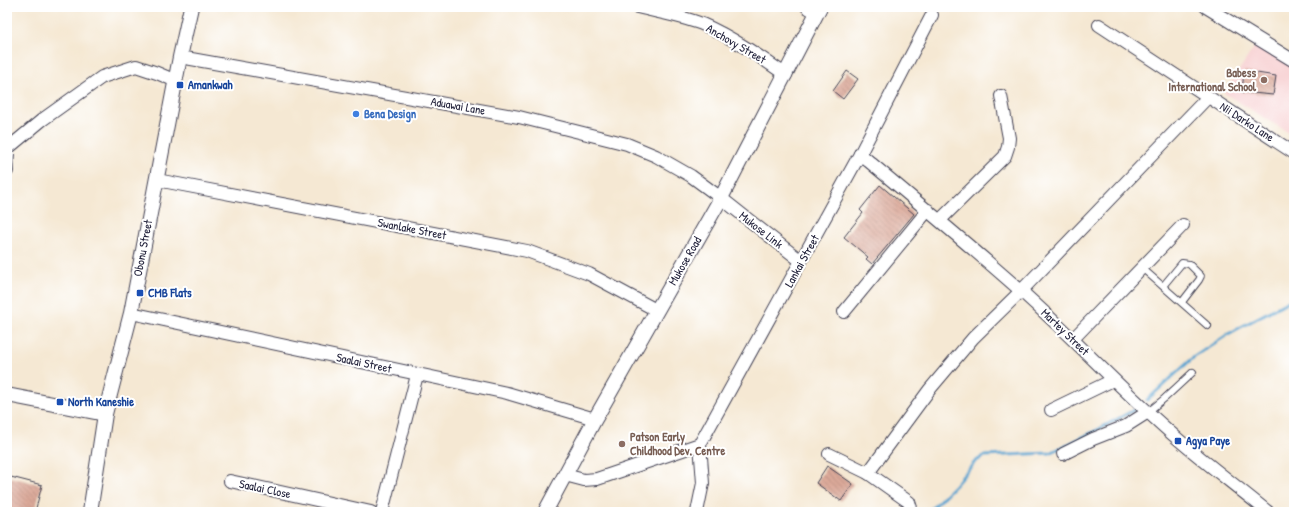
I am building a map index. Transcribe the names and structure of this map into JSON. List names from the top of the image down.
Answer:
{
  "streets": {
    "street": [
      "Anchovy Street",
      "Aduawai Lane",
      "Nii Darko Lane",
      "Swanlake Street",
      "Mukose Link",
      "Obonu Street",
      "Mukose Road",
      "Lankai Street",
      "Martey Street",
      "Saalai Street",
      "Saalai Close"
    ]
  },
  "crossings": [
    ["Anchovy Street", "Mukose Road"],
    ["Aduawai Lane", "Mukose Link"],
    ["Aduawai Lane", "Obonu Street"],
    ["Aduawai Lane", "Mukose Road"],
    ["Swanlake Street", "Obonu Street"],
    ["Swanlake Street", "Mukose Road"],
    ["Mukose Link", "Mukose Road"],
    ["Mukose Link", "Lankai Street"],
    ["Obonu Street", "Saalai Street"],
    ["Mukose Road", "Saalai Street"],
    ["Lankai Street", "Martey Street"]
  ],
  "places": {
    "other": ["Babess International School", "Bena Design", "Patson Early Childhood Dev. Centre"],
    "transit": [
      "Amankwah",
      "CMB Flats",
      "North Kaneshie",
      "Agya Paye"
    ]
  }
}
